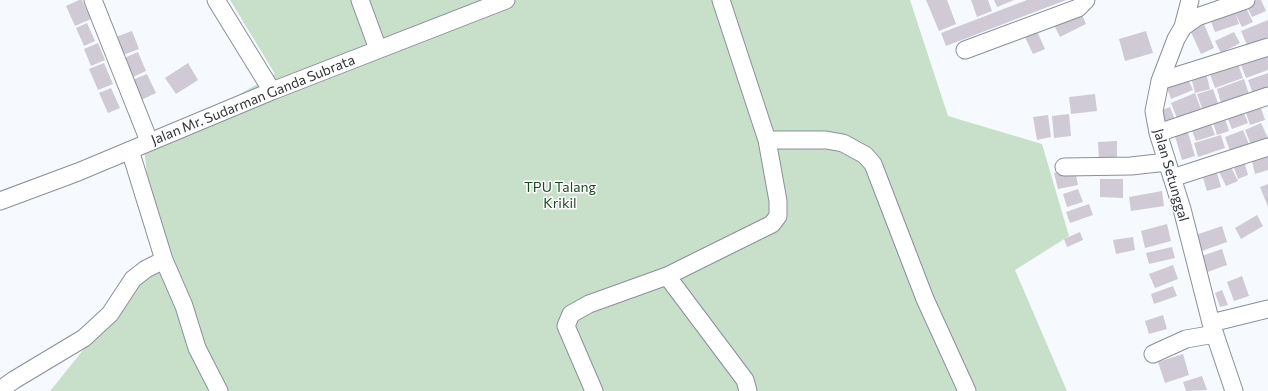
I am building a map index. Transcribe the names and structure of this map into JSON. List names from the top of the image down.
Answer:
{
  "streets": {
    "street": ["Jalan Mr. Sudarman Ganda Subrata", "Jalan Setunggal"]
  },
  "parks": ["TPU Talang Krikil"]
}
